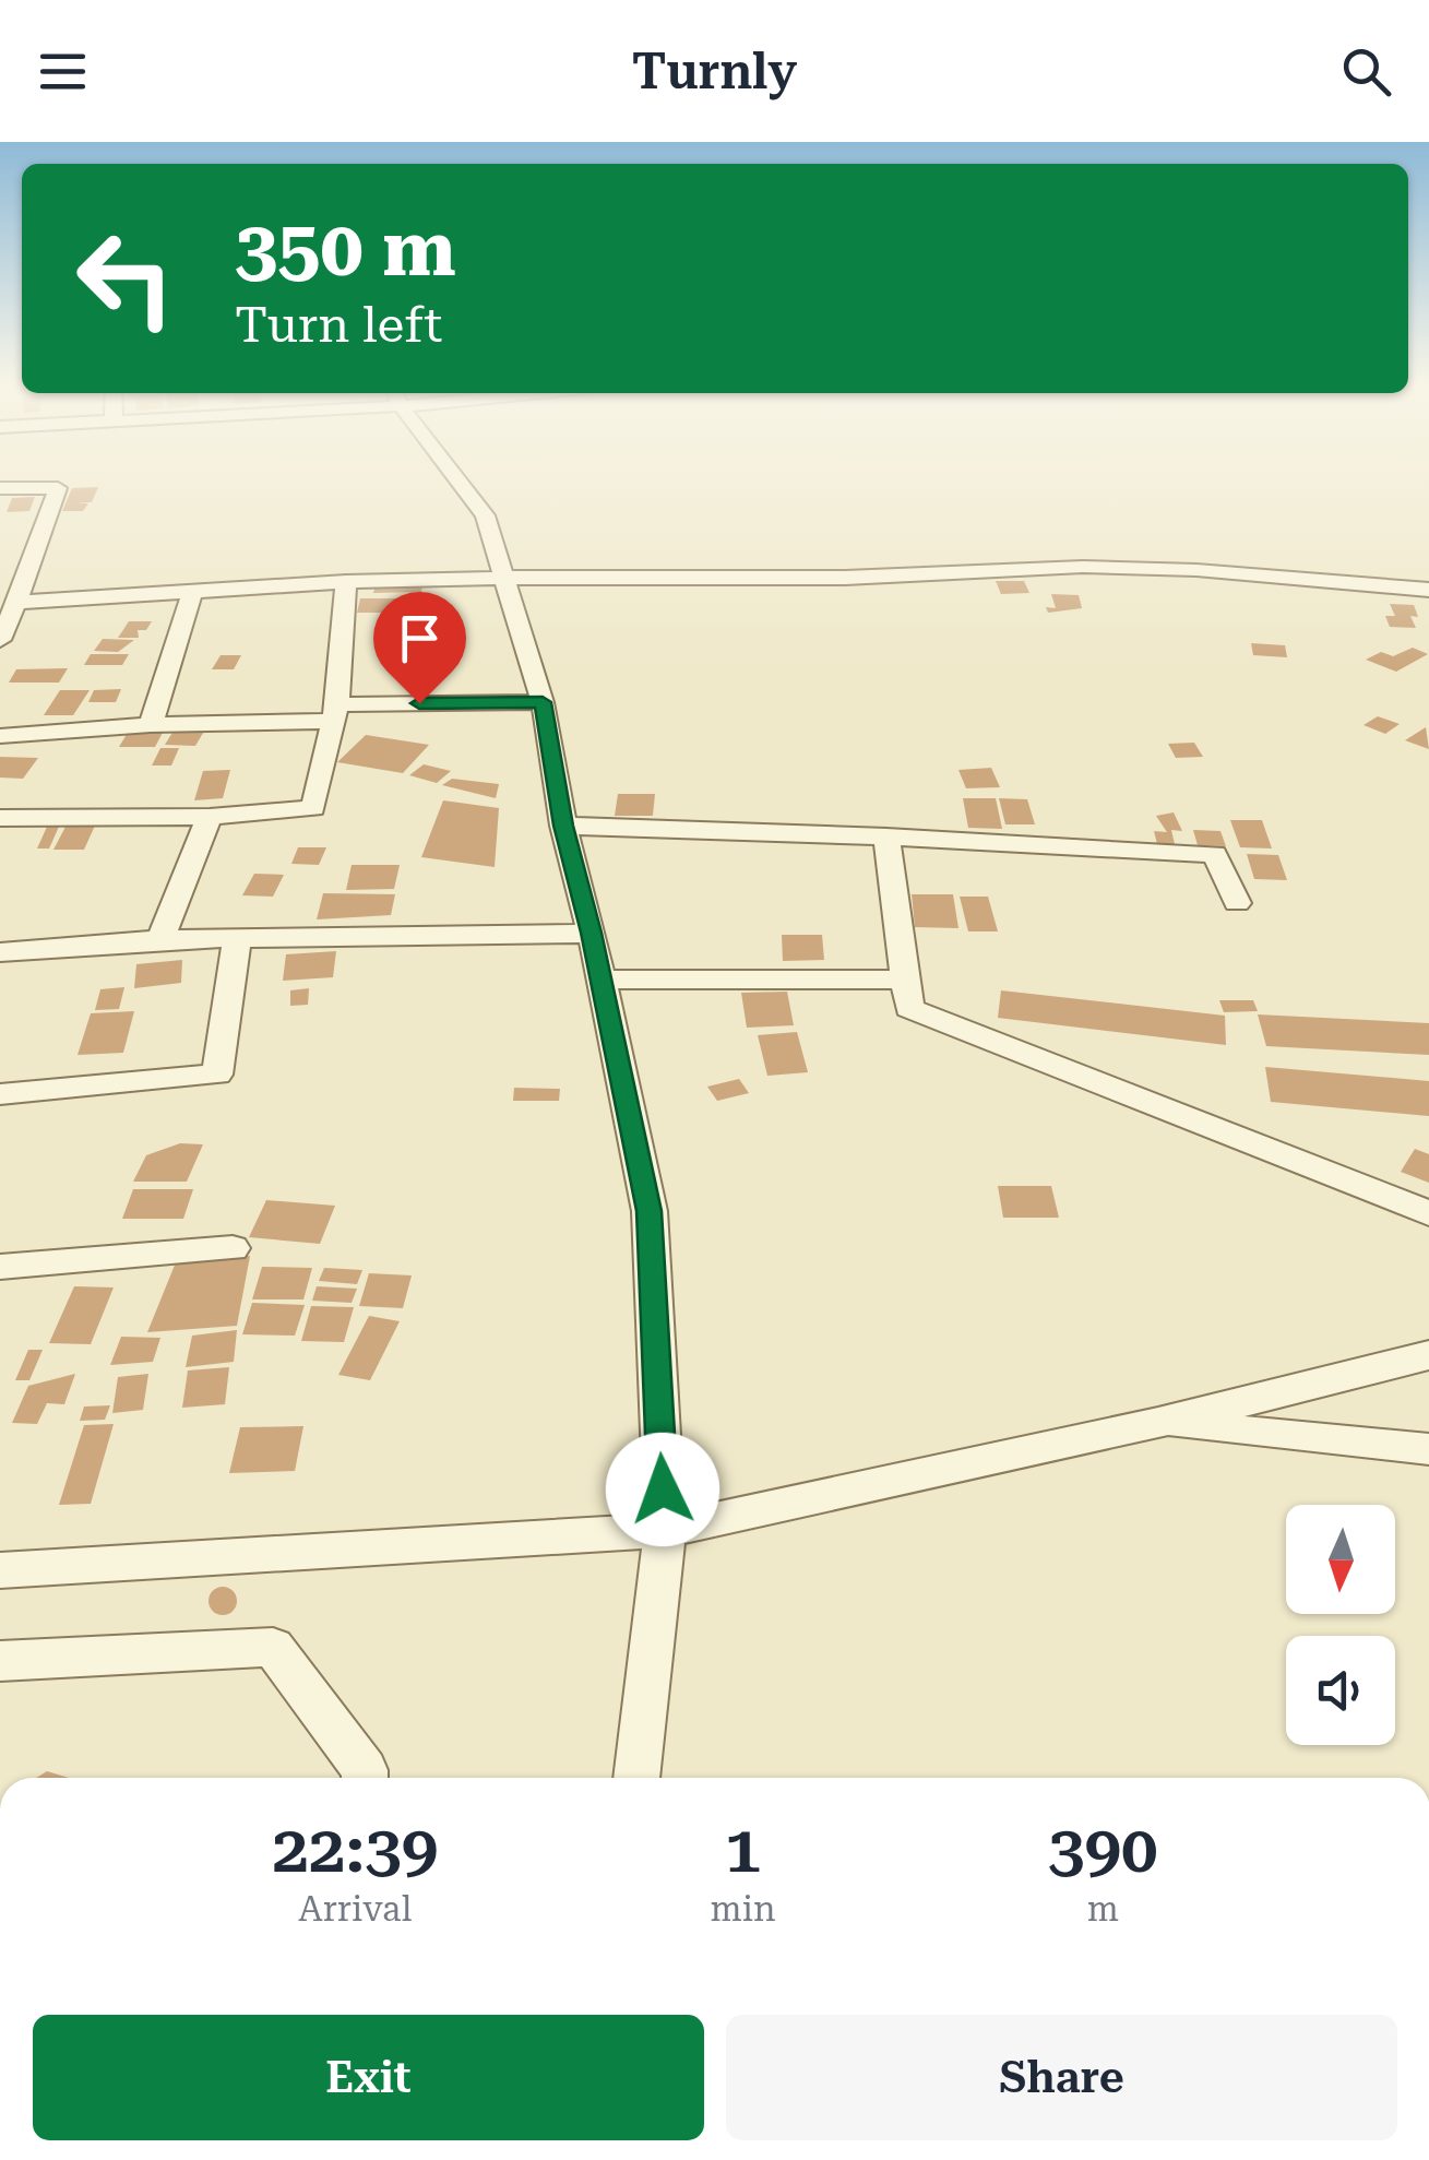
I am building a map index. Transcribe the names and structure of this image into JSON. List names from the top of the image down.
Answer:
{
  "north": "bottom",
  "page": {
    "header": "Turnly",
    "turn": ["350 m", "Turn left"],
    "eta": [
      "22:39",
      "Arrival",
      "1",
      "min",
      "390",
      "m"
    ],
    "buttons": ["Exit", "Share"]
  }
}
